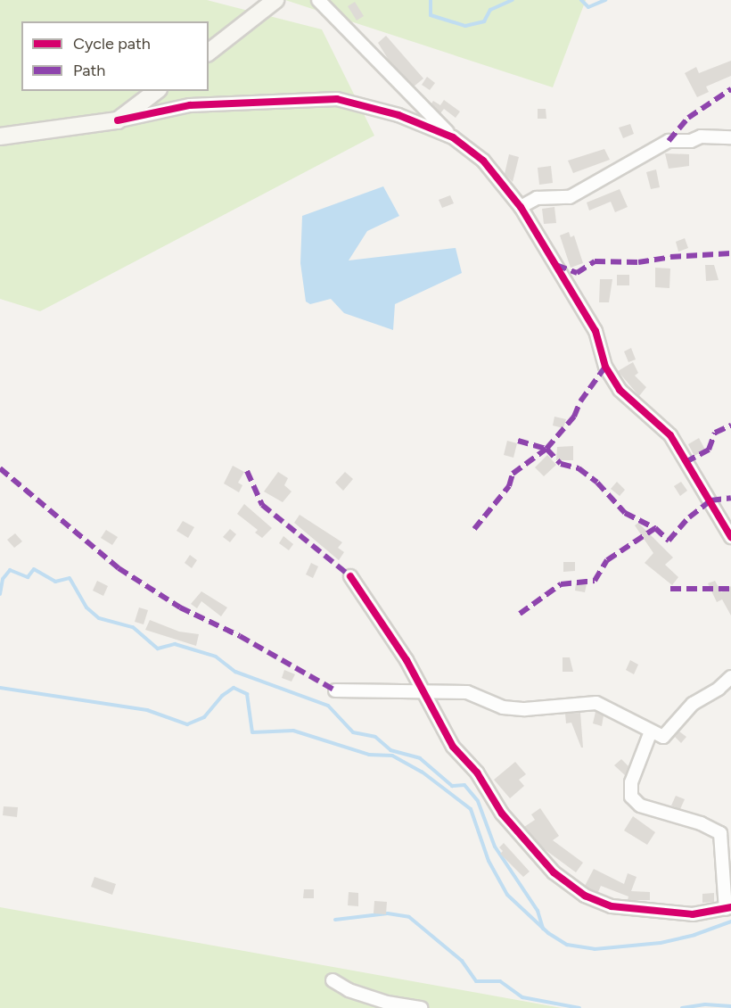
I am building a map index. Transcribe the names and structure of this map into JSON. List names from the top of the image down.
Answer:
{
  "legend": ["Cycle path", "Path"]
}
